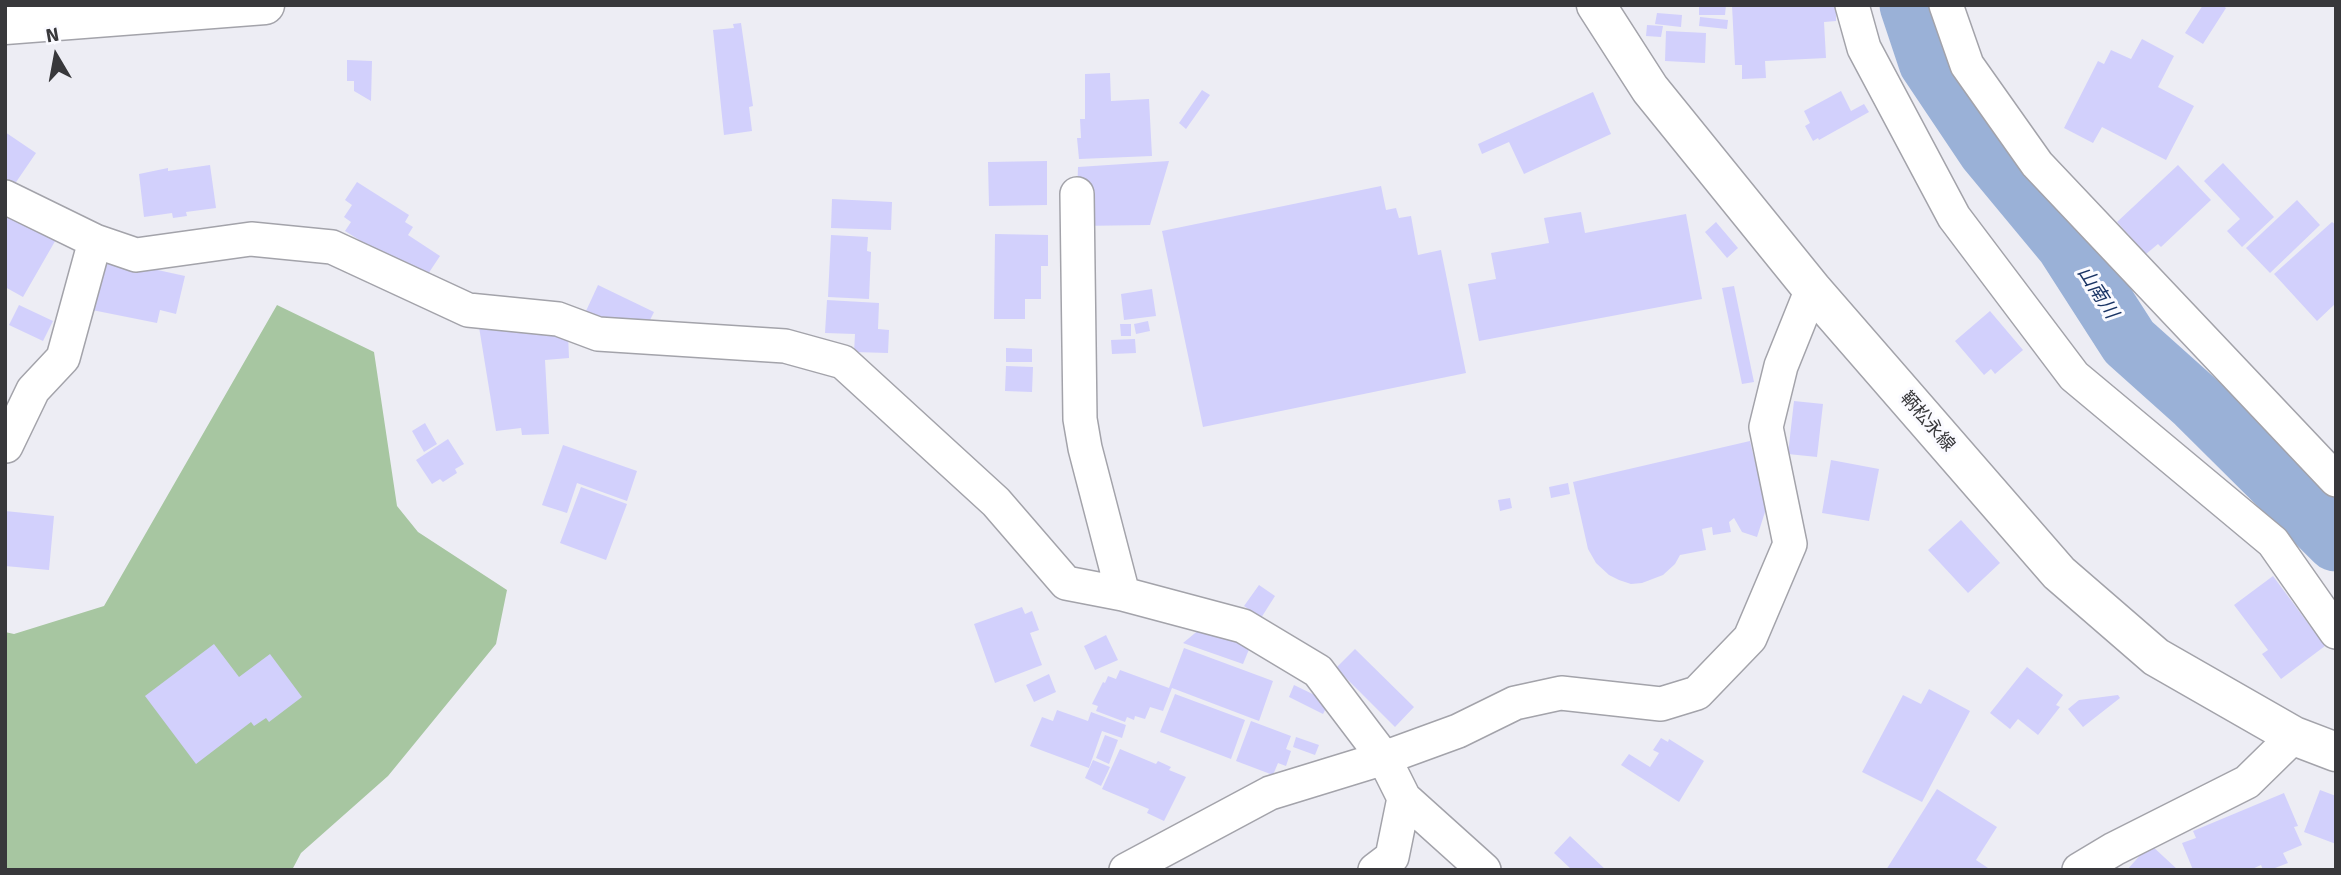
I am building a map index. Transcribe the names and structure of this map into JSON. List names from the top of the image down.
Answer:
{
  "streets": {
    "main road": ["鞆松永線"]
  },
  "water": ["山南川"],
  "north": "top"
}
